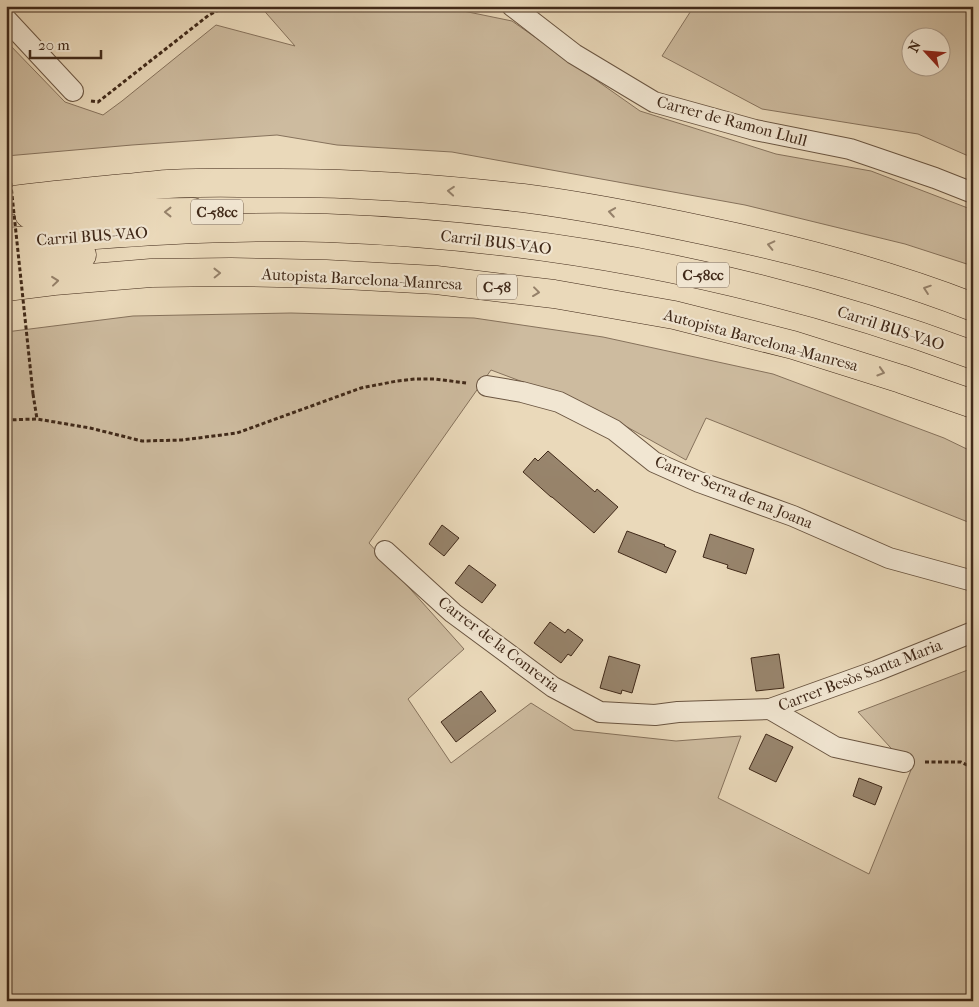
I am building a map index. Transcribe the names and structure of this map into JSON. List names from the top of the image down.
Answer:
{
  "streets": {
    "highway": [
      "C-58cc",
      "Carril BUS-VAO",
      "Autopista Barcelona-Manresa",
      "C-58"
    ],
    "street": [
      "Carrer de Ramon Llull",
      "Carrer Serra de na Joana",
      "Carrer de la Conreria",
      "Carrer Besòs Santa Maria"
    ]
  },
  "crossings": [
    ["C-58cc", "Carril BUS-VAO"],
    ["Carrer de la Conreria", "Carrer Besòs Santa Maria"]
  ],
  "scale_bar": "20 m",
  "north": "top left"
}
